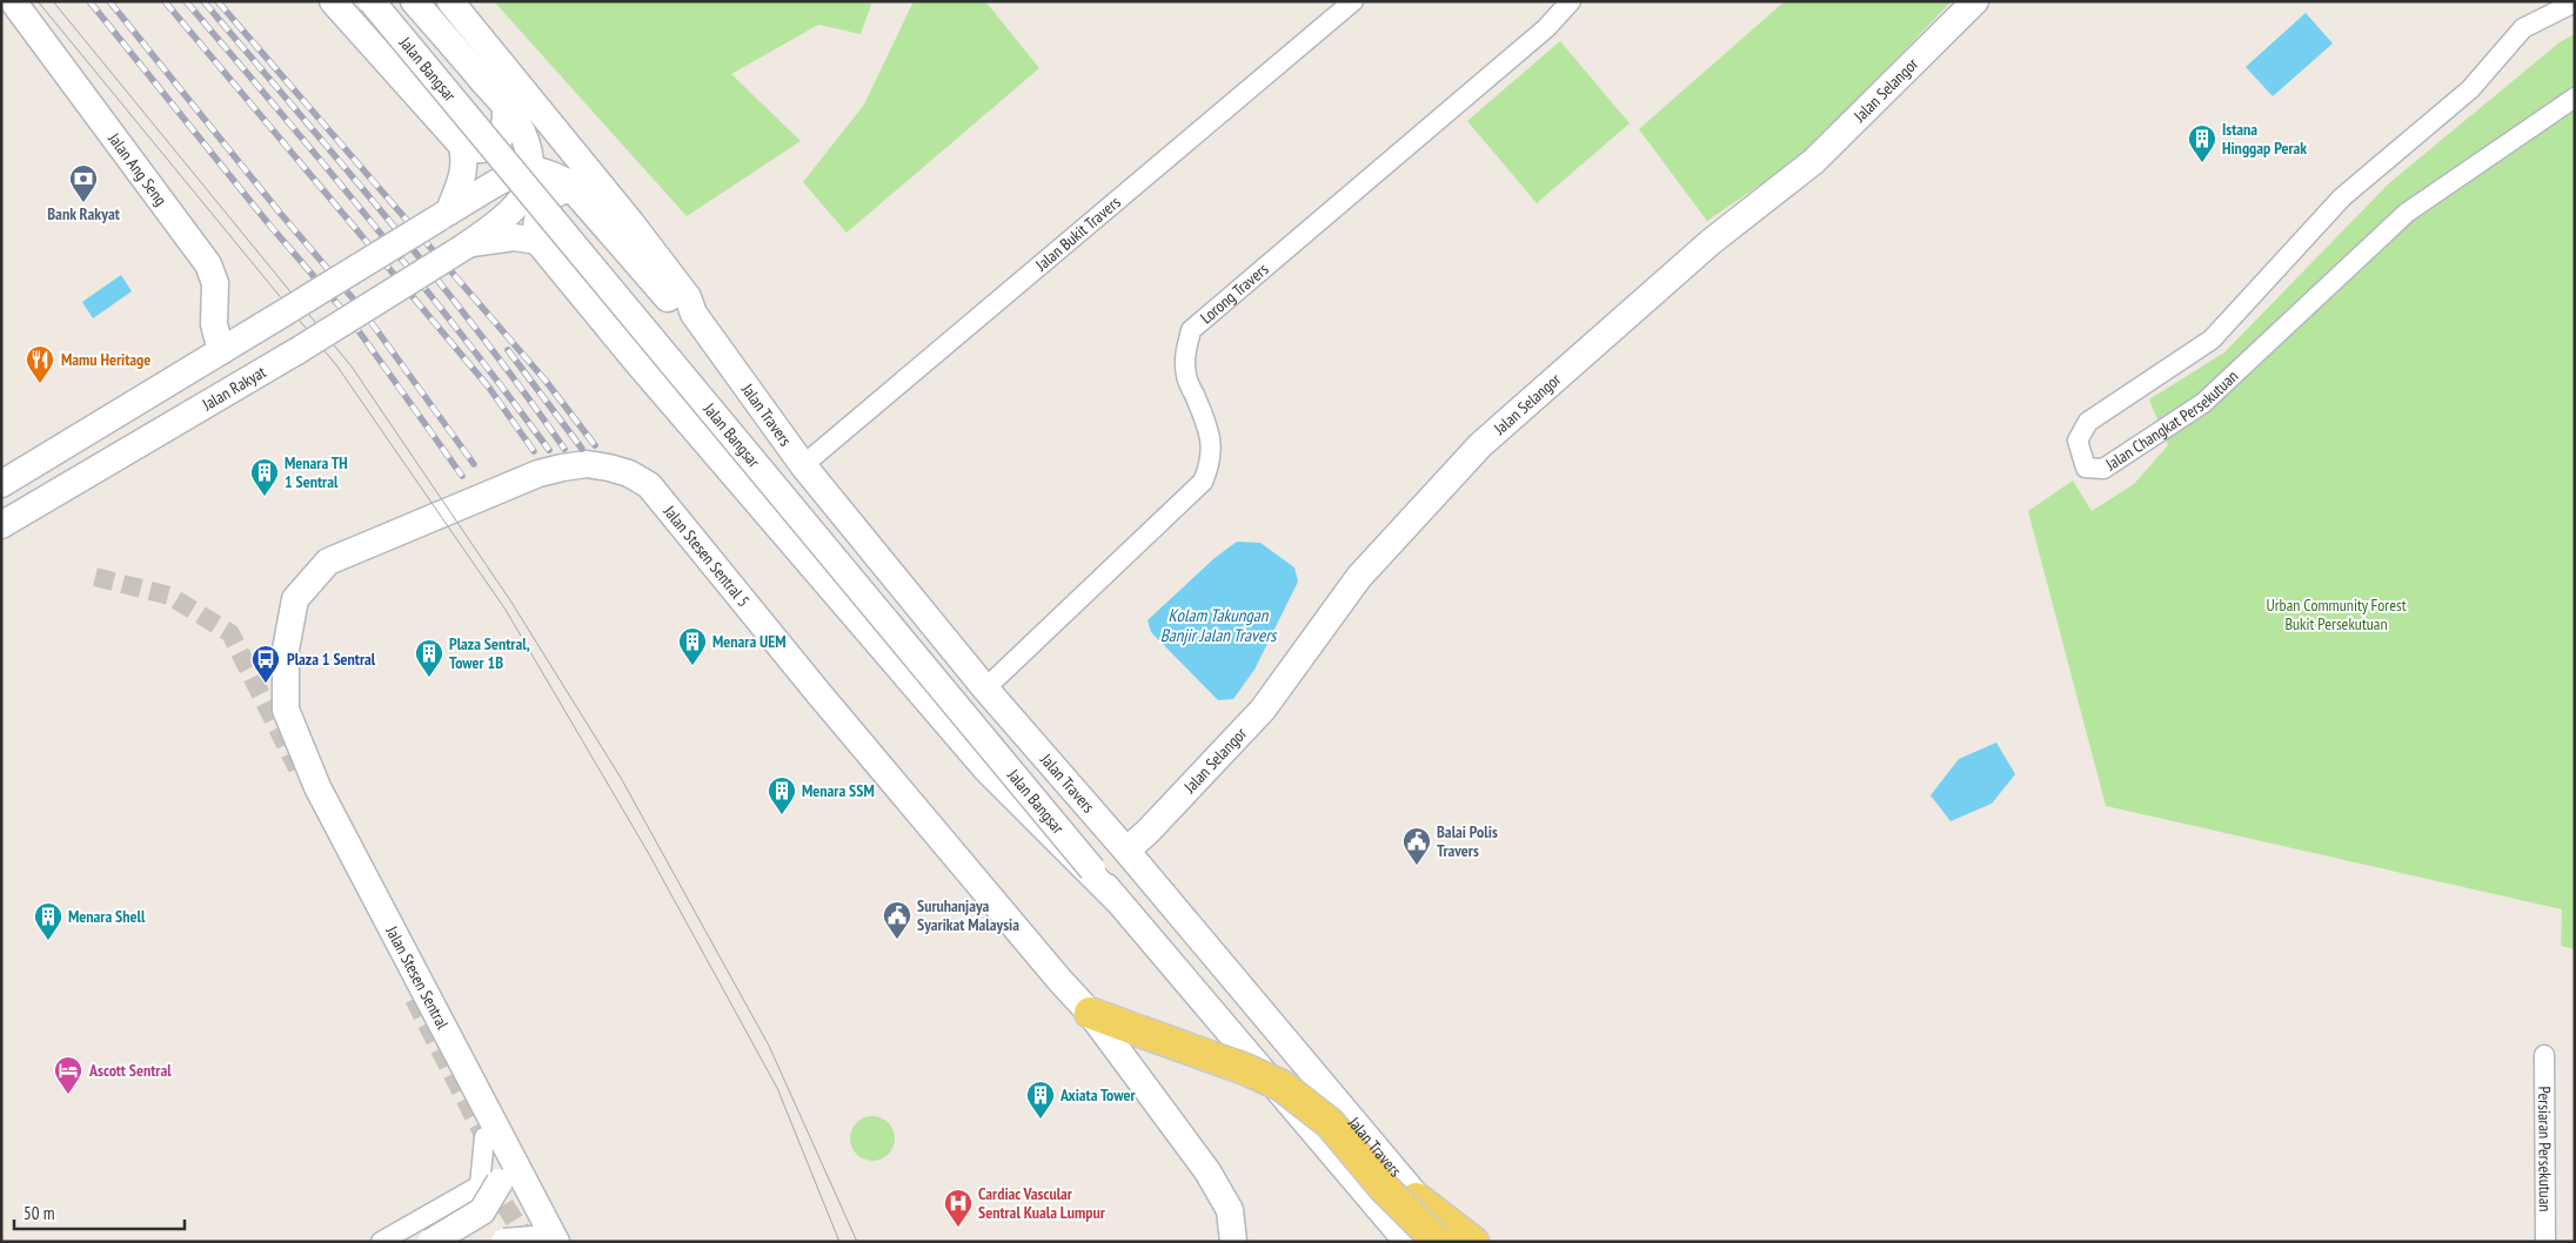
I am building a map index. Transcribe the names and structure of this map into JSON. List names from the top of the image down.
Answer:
{
  "streets": {
    "main road": [
      "Jalan Bangsar",
      "Jalan Selangor",
      "Jalan Ang Seng",
      "Jalan Rakyat",
      "Jalan Travers",
      "Jalan Stesen Sentral 5",
      "Jalan Stesen Sentral"
    ],
    "street": [
      "Jalan Bukit Travers",
      "Lorong Travers",
      "Jalan Changkat Persekutuan",
      "Persiaran Persekutuan"
    ]
  },
  "crossings": [
    ["Jalan Selangor", "Jalan Travers"],
    ["Jalan Bukit Travers", "Jalan Travers"],
    ["Lorong Travers", "Jalan Travers"],
    ["Jalan Stesen Sentral 5", "Jalan Stesen Sentral"]
  ],
  "water": ["Kolam Takungan Banjir Jalan Travers"],
  "parks": ["Urban Community Forest Bukit Persekutuan"],
  "places": {
    "building": [
      "Istana Hinggap Perak",
      "Menara TH 1 Sentral",
      "Menara UEM",
      "Plaza Sentral, Tower 1B",
      "Menara SSM",
      "Menara Shell",
      "Axiata Tower"
    ],
    "bank": ["Bank Rakyat"],
    "restaurant": ["Mamu Heritage"],
    "bus stop": ["Plaza 1 Sentral"],
    "public building": ["Balai Polis Travers", "Suruhanjaya Syarikat Malaysia"],
    "hotel": ["Ascott Sentral"],
    "hospital": ["Cardiac Vascular Sentral Kuala Lumpur"]
  },
  "scale_bar": "50 m"
}
